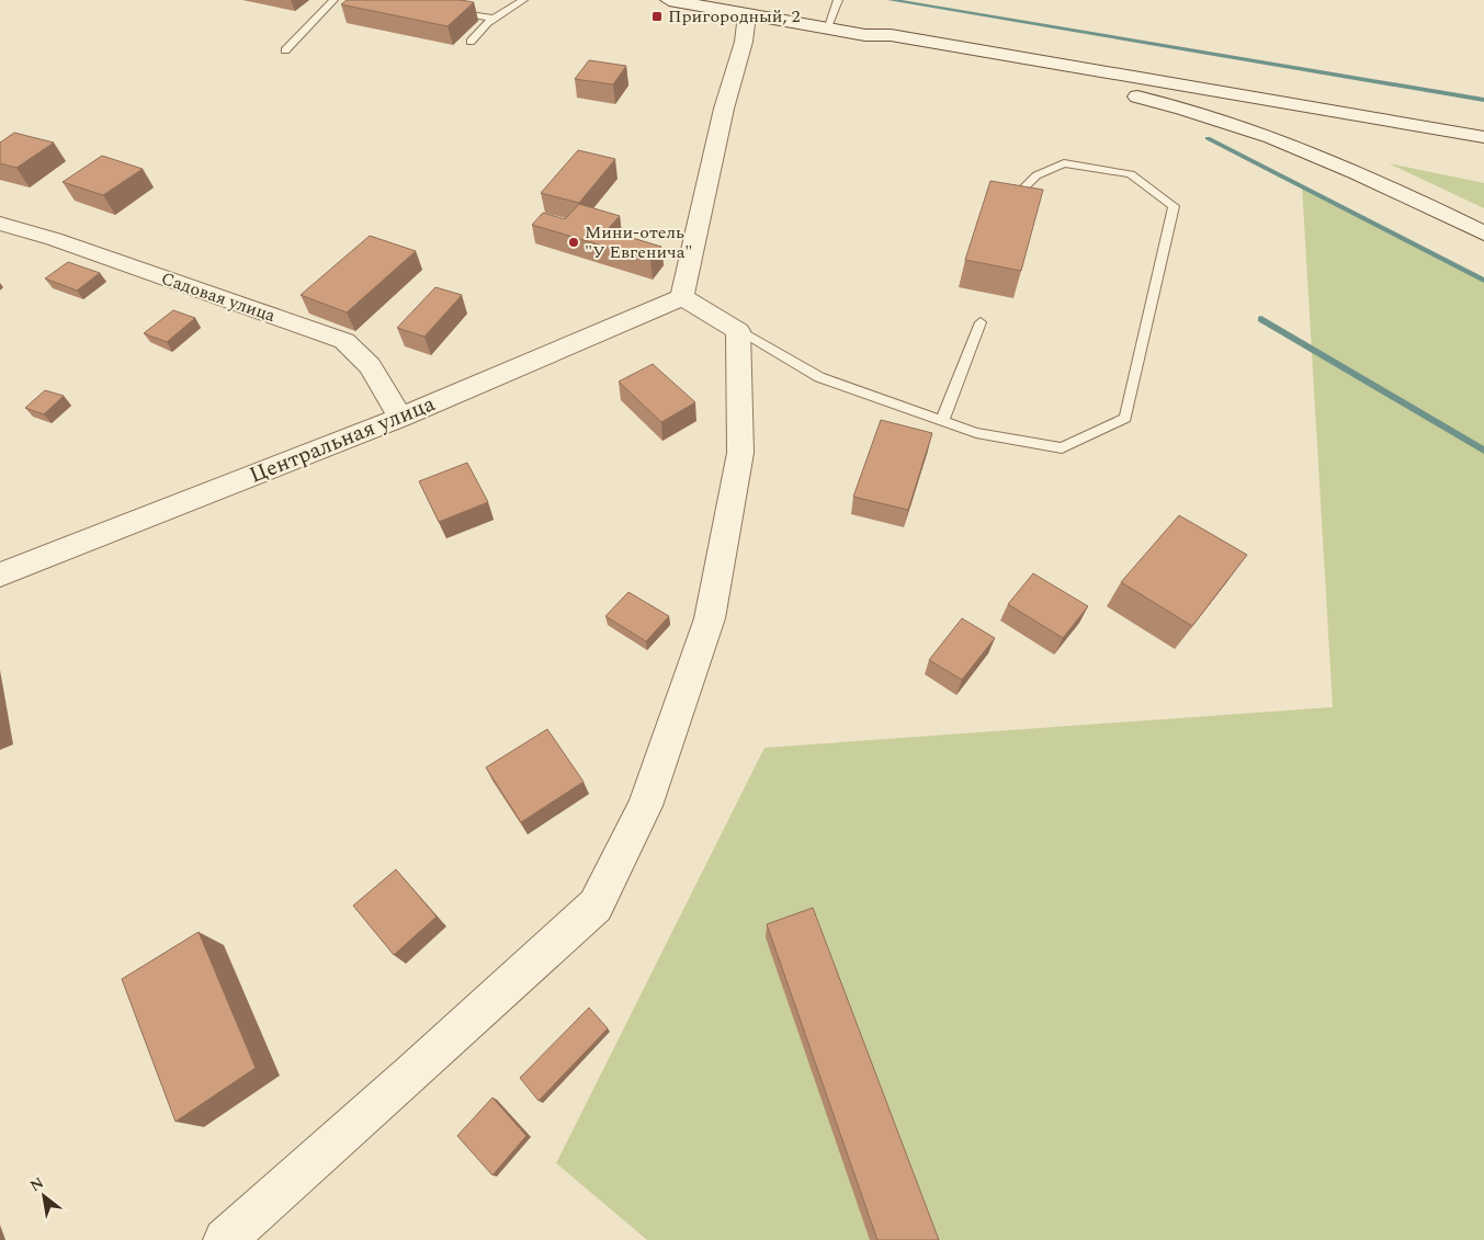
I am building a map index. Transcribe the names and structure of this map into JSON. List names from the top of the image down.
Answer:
{
  "streets": {
    "main road": ["Садовая улица", "Центральная улица"]
  },
  "crossings": [
    ["Садовая улица", "Центральная улица"]
  ],
  "places": {
    "transit": ["Пригородный, 2"],
    "other": ["Мини-отель \"У Евгенича\""]
  },
  "north": "top left"
}
